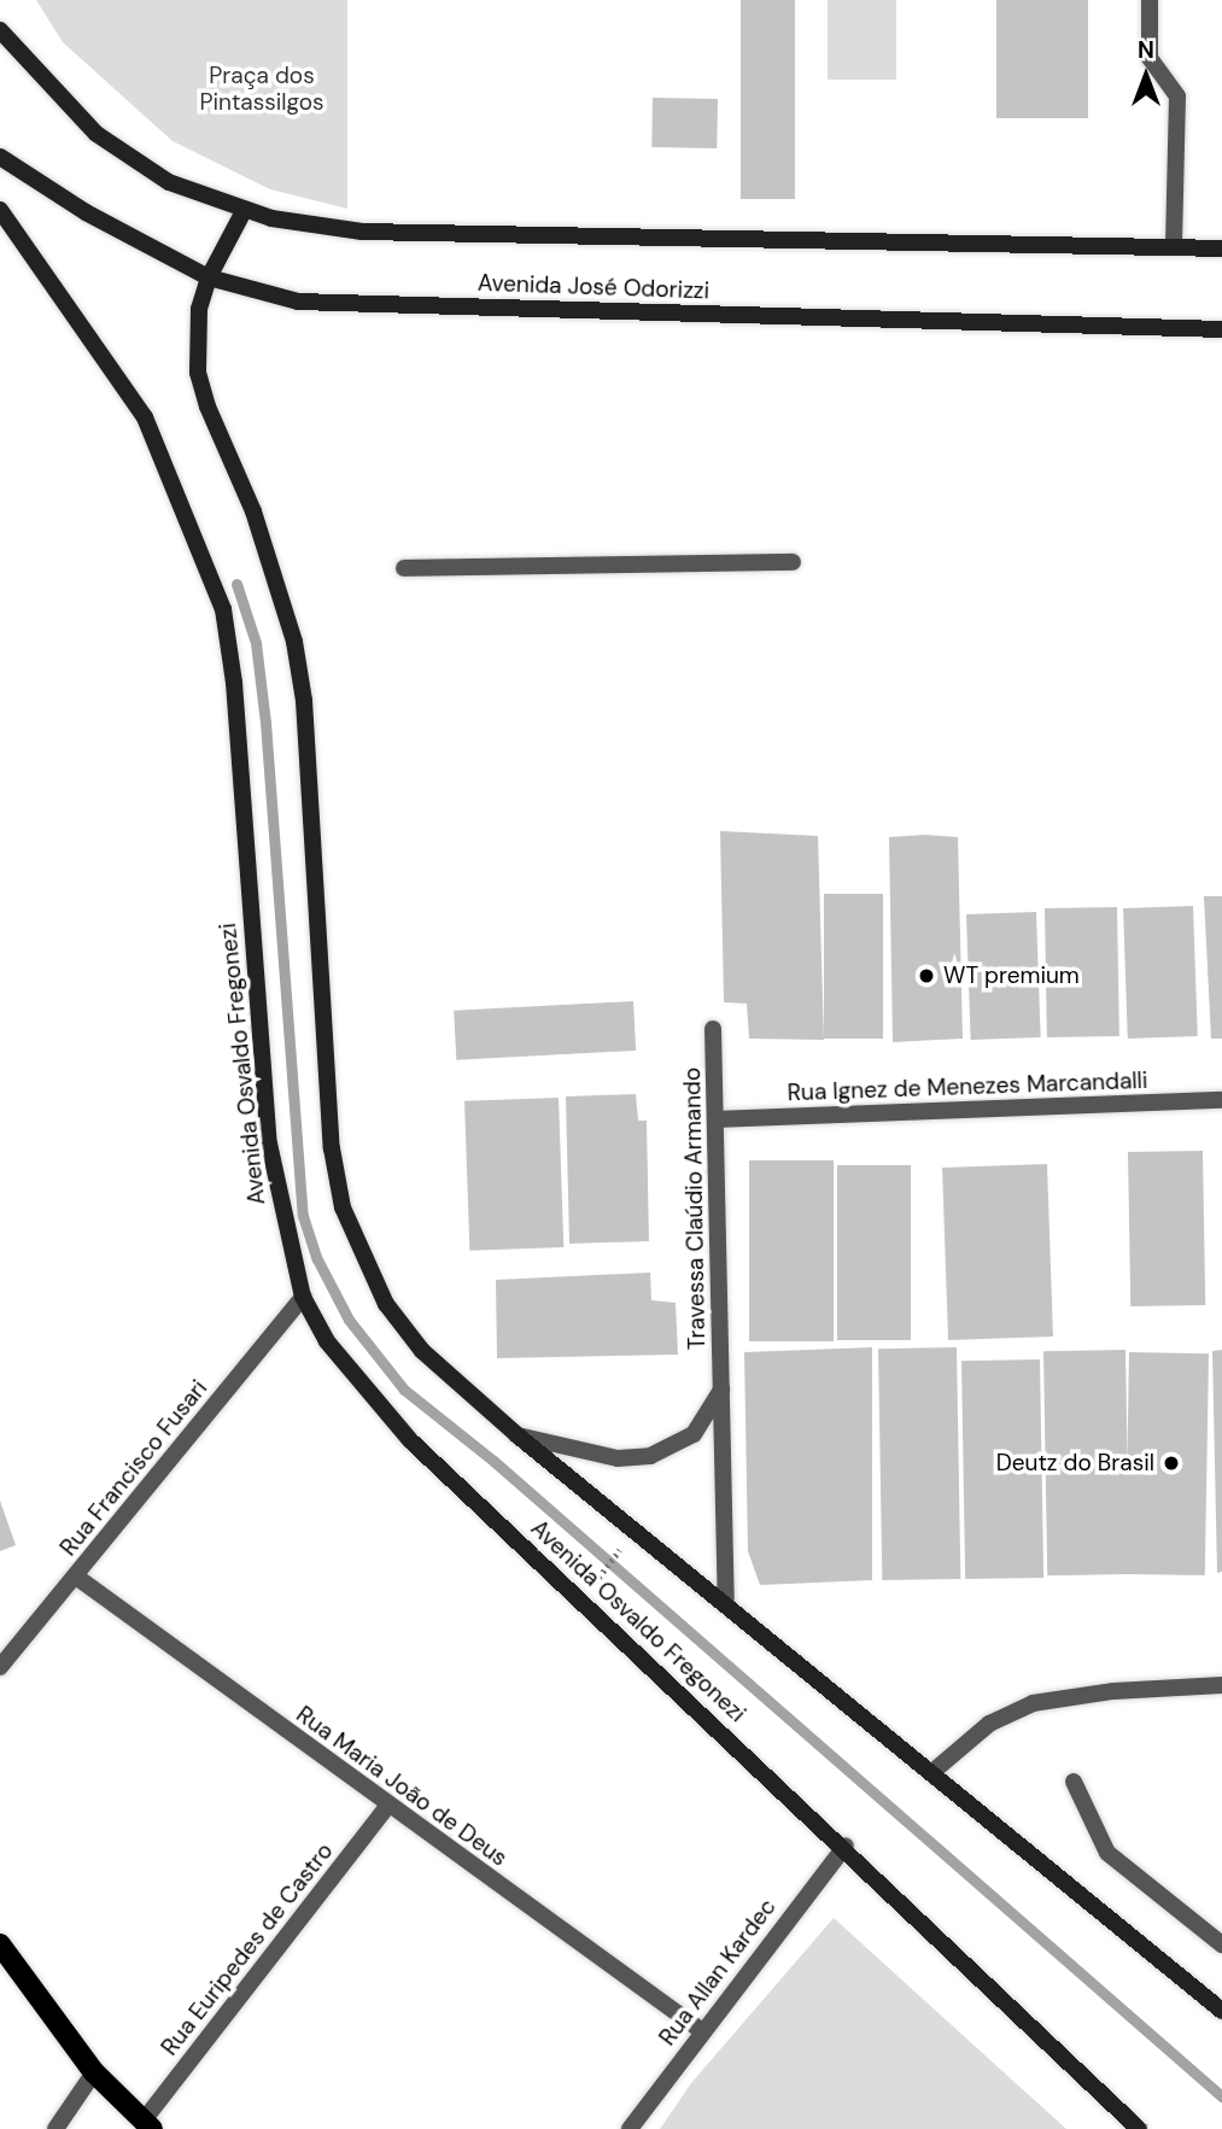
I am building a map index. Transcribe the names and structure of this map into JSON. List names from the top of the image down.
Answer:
{
  "streets": {
    "street": [
      "Avenida José Odorizzi",
      "Avenida Osvaldo Fregonezi",
      "Rua Ignez de Menezes Marcandalli",
      "Travessa Claúdio Armando",
      "Rua Francisco Fusari",
      "Rua Maria João de Deus",
      "Rua Euripedes de Castro",
      "Rua Allan Kardec"
    ]
  },
  "crossings": [
    ["Avenida Osvaldo Fregonezi", "Rua Francisco Fusari"],
    ["Avenida Osvaldo Fregonezi", "Rua Allan Kardec"],
    ["Rua Ignez de Menezes Marcandalli", "Travessa Claúdio Armando"],
    ["Rua Francisco Fusari", "Rua Maria João de Deus"],
    ["Rua Maria João de Deus", "Rua Euripedes de Castro"],
    ["Rua Maria João de Deus", "Rua Allan Kardec"]
  ],
  "parks": ["Praça dos Pintassilgos"],
  "places": ["WT premium", "Deutz do Brasil"],
  "north": "top"
}
